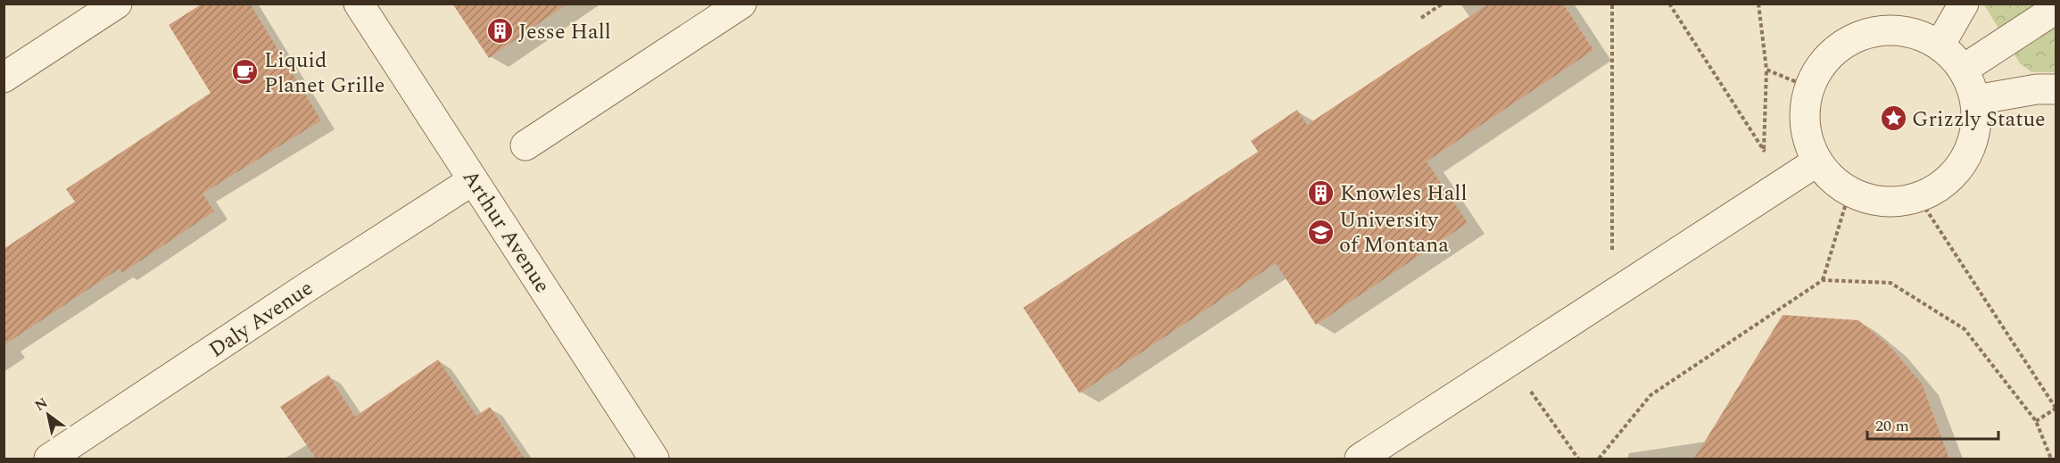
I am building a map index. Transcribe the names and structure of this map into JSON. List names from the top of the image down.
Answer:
{
  "streets": {
    "street": ["Arthur Avenue", "Daly Avenue"]
  },
  "crossings": [
    ["Arthur Avenue", "Daly Avenue"]
  ],
  "places": {
    "building": ["Jesse Hall", "Knowles Hall"],
    "cafe": ["Liquid Planet Grille"],
    "place": ["Grizzly Statue"],
    "school or university": ["University of Montana"]
  },
  "scale_bar": "20 m",
  "north": "top left"
}
